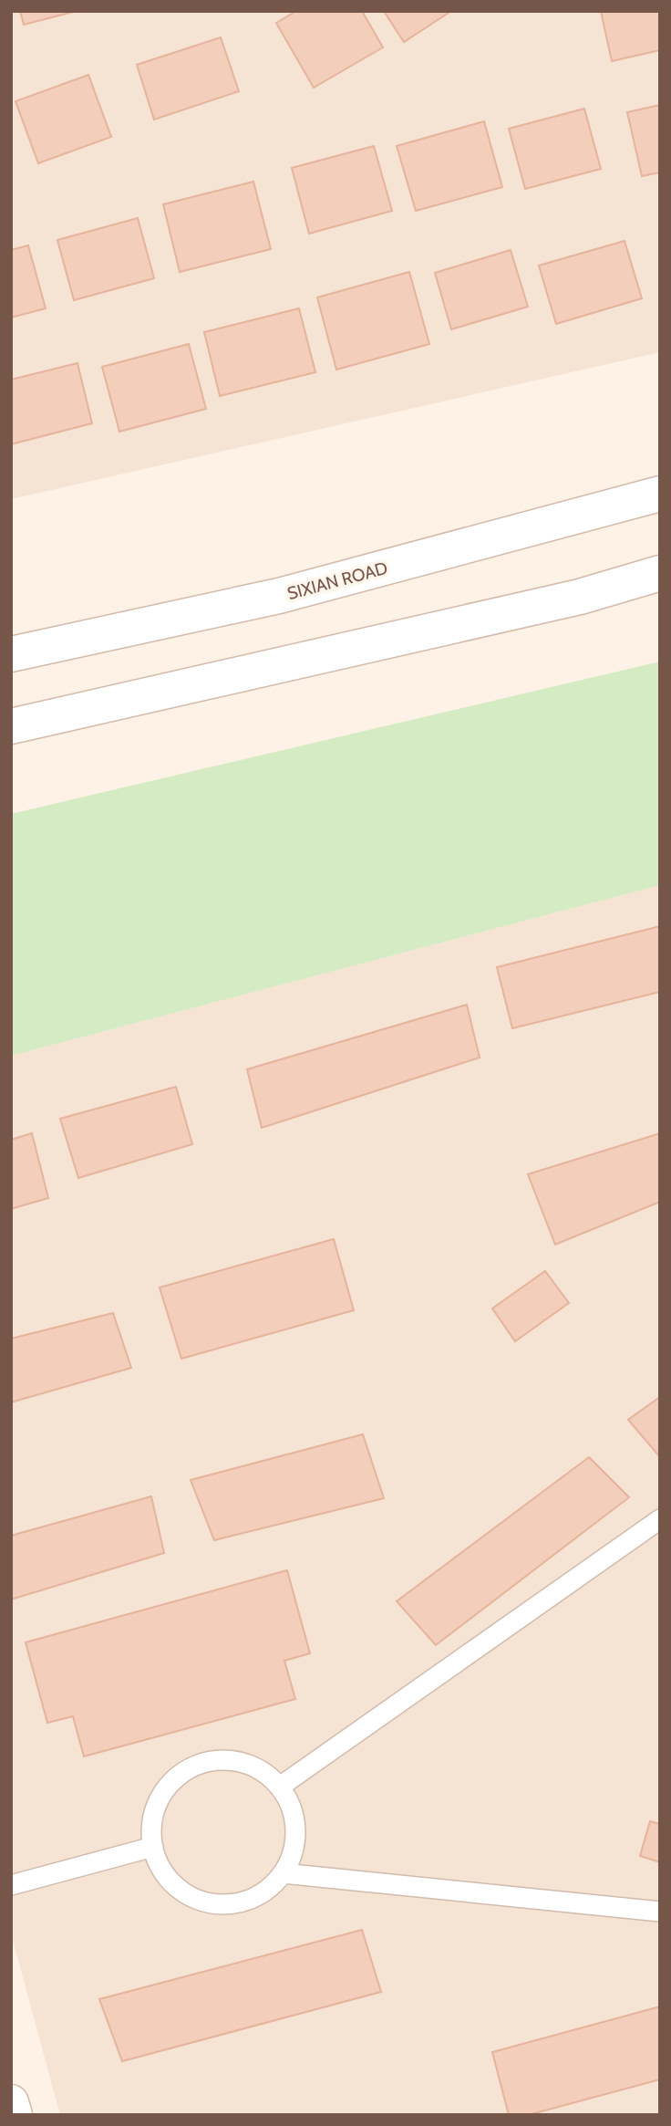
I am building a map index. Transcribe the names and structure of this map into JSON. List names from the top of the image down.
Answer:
{
  "streets": {
    "main road": ["SIXIAN ROAD"]
  }
}
